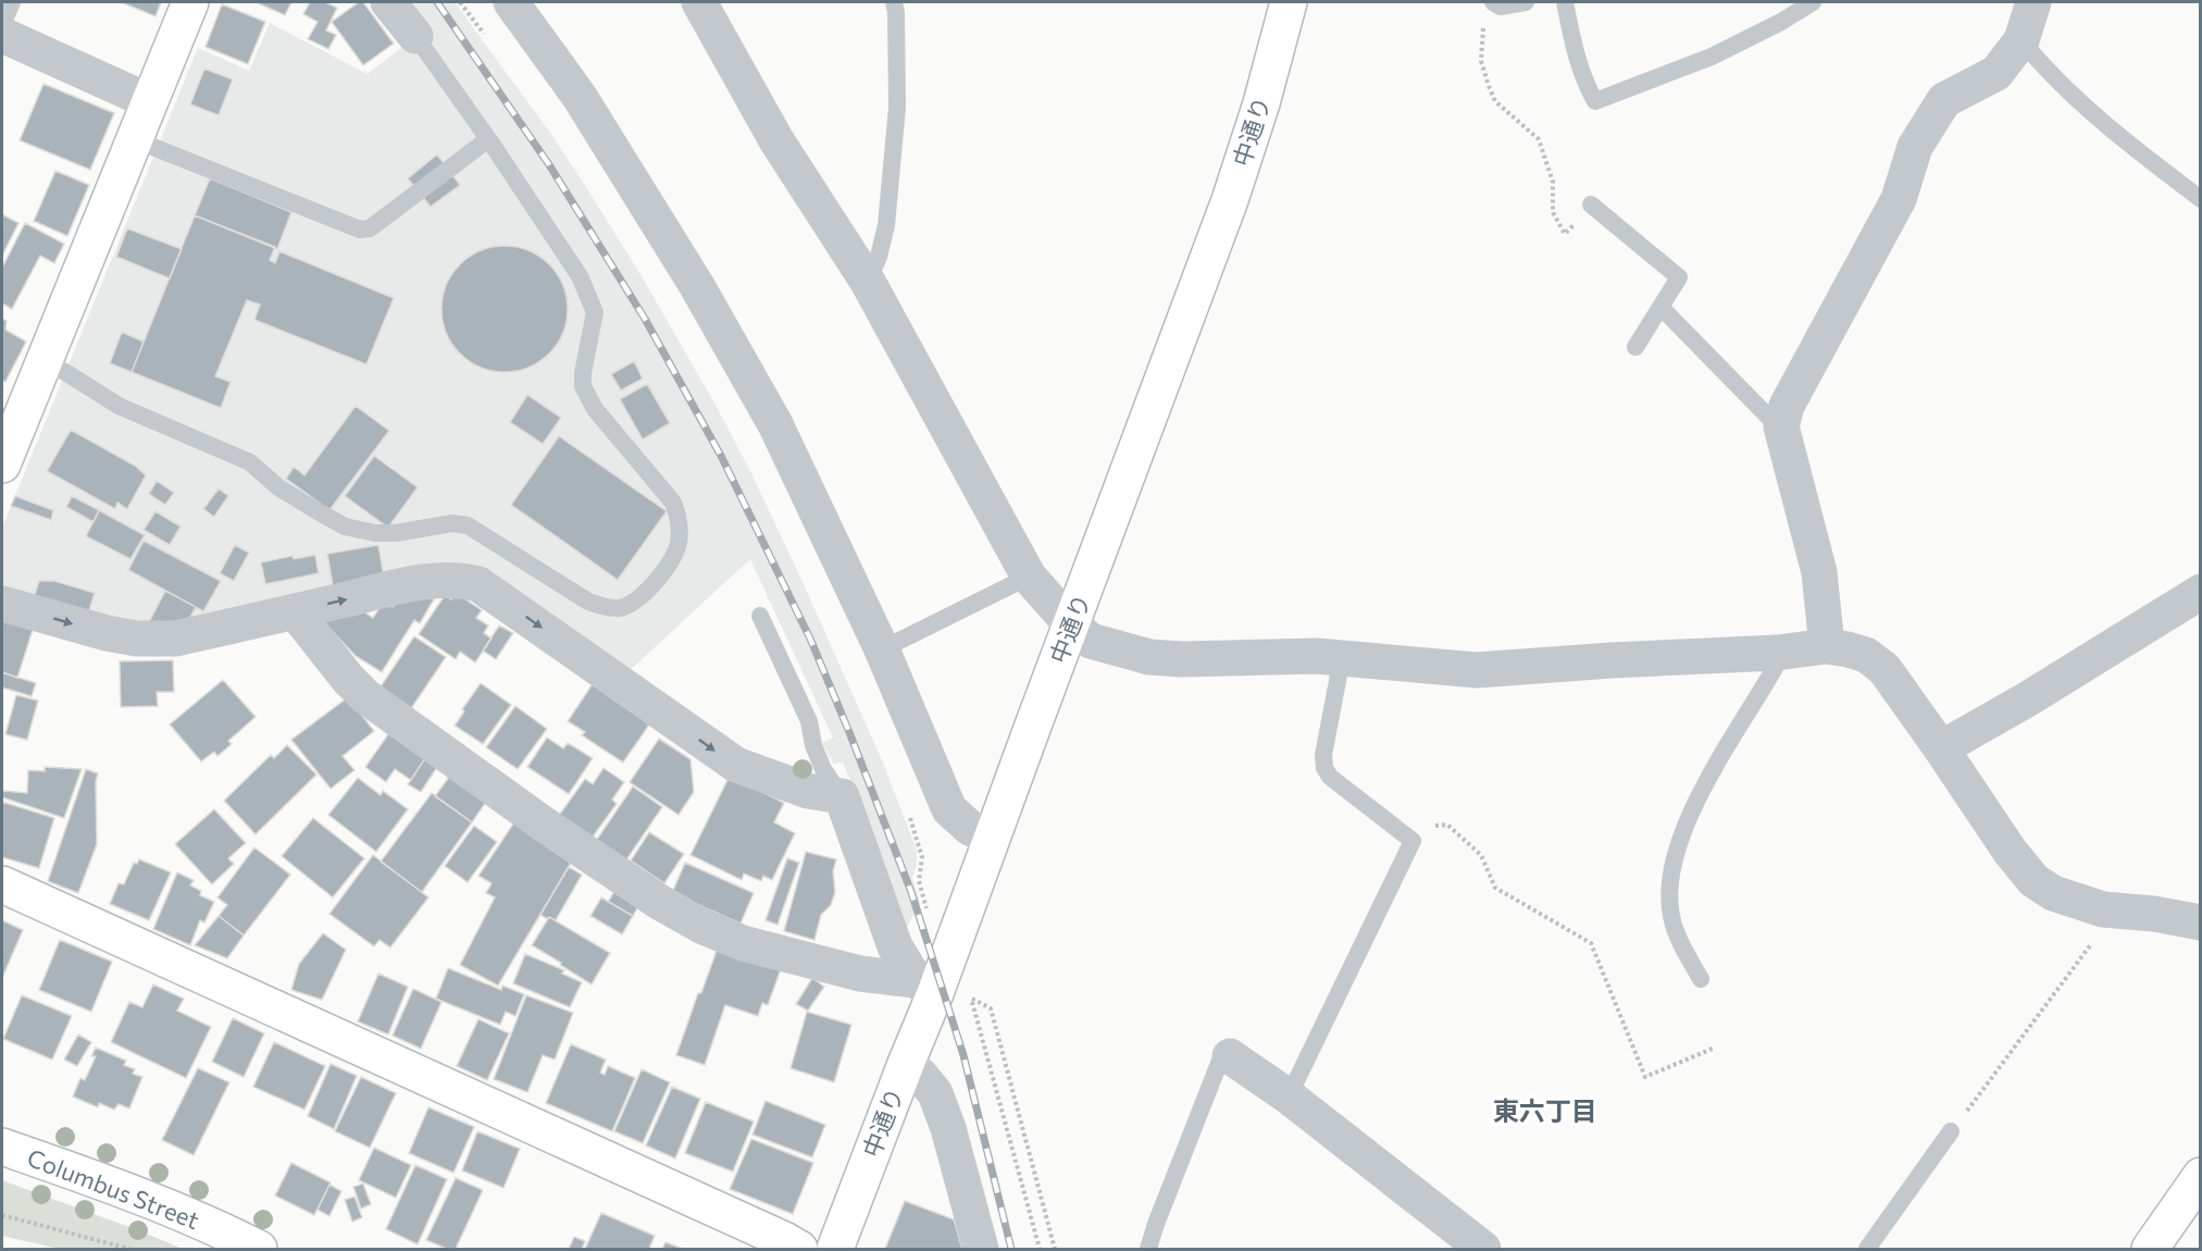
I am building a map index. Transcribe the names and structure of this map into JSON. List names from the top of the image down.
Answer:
{
  "streets": {
    "street": ["中通り", "Columbus Street"]
  },
  "districts": ["東六丁目"]
}
